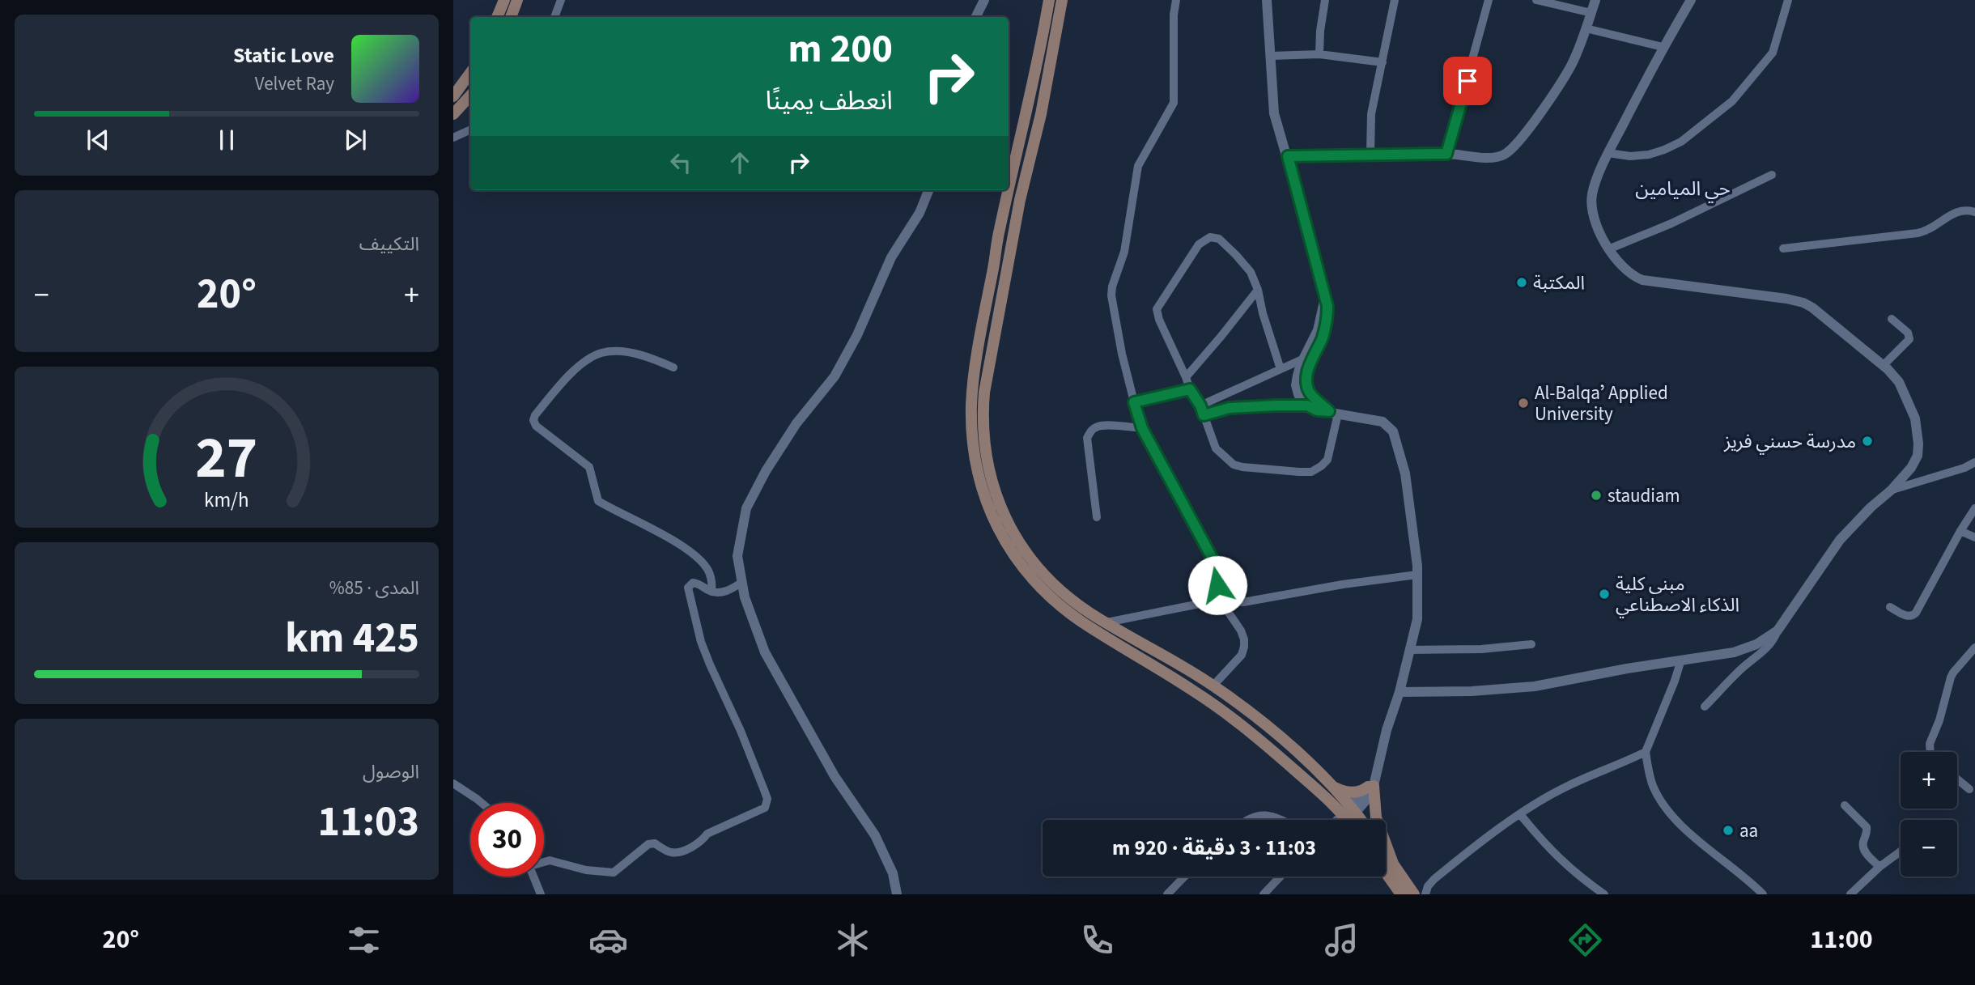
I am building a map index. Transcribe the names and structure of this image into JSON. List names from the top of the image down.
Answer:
{
  "districts": ["حي الميامين"],
  "places": [
    "المكتبة",
    "Al-Balqaʼ Applied University",
    "مدرسة حسني فريز",
    "staudiam",
    "مبنى كلية الذكاء الاصطناعي",
    "aa"
  ],
  "page": {
    "turn": ["200 m", "انعطف يمينًا"],
    "song": ["Static Love", "Velvet Ray"],
    "tile": [
      "التكييف",
      ["المدى · 85%", "425 km"],
      ["الوصول", "11:03"]
    ],
    "heat": ["−", "20°", "+"],
    "map_buttons": ["+", "−"],
    "limit": "30",
    "trip": "11:03 · 3 دقيقة · 920 m",
    "tabs": ["11:00", "20°"],
    "gauge": ["27", "km/h"]
  }
}
